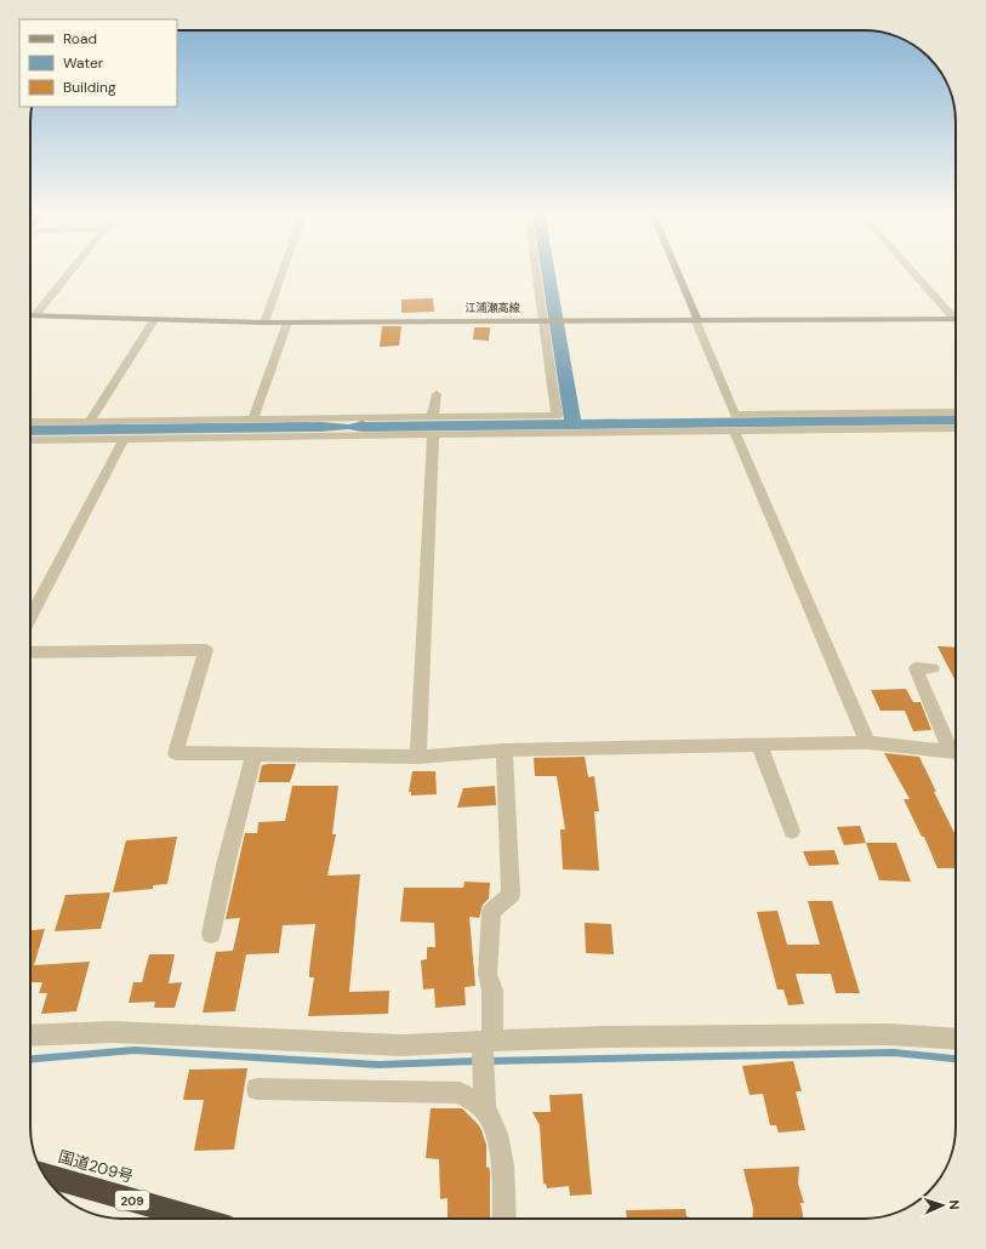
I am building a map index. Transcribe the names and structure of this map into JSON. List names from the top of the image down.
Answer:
{
  "streets": {
    "highway": ["国道209号", "209"],
    "main road": ["江浦瀬高線"]
  },
  "legend": ["Road", "Water", "Building"],
  "north": "right"
}
